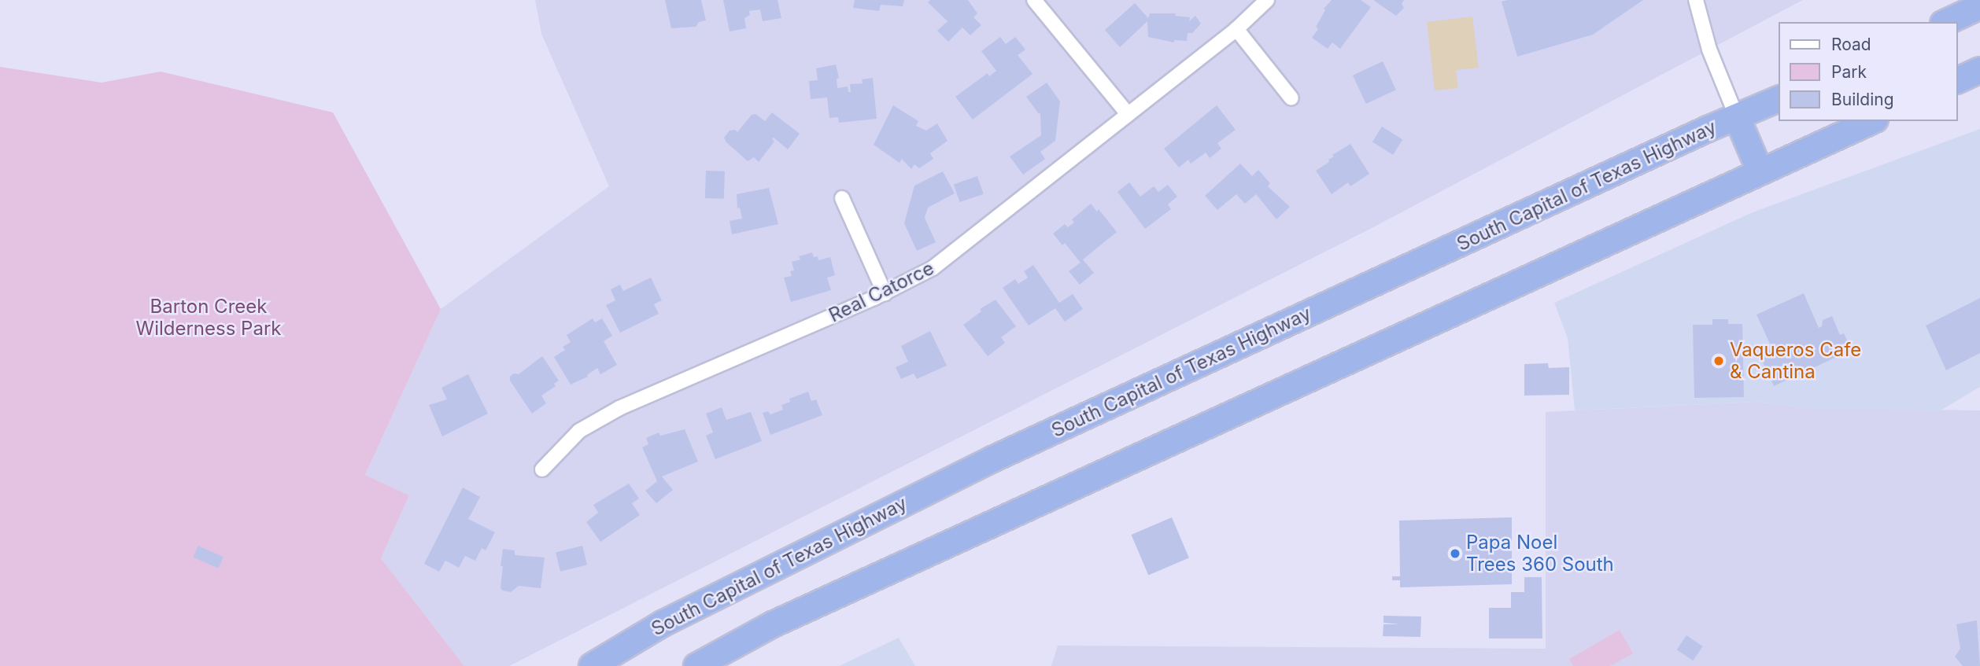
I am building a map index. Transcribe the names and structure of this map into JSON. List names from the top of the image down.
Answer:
{
  "streets": {
    "highway": ["South Capital of Texas Highway"],
    "street": ["Real Catorce"]
  },
  "parks": ["Barton Creek Wilderness Park"],
  "places": ["Vaqueros Cafe & Cantina", "Papa Noel Trees 360 South"],
  "legend": ["Road", "Park", "Building"]
}
